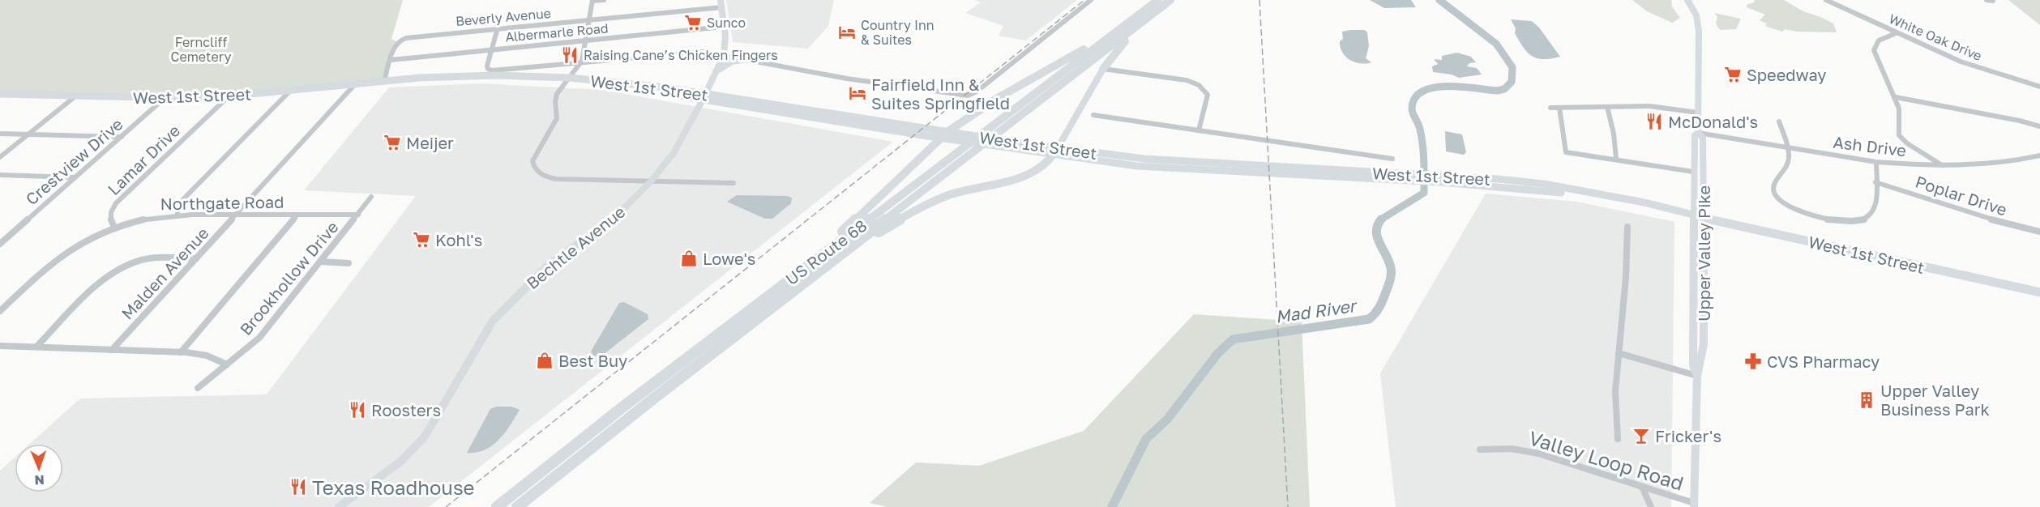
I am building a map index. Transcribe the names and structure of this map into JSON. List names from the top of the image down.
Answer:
{
  "streets": {
    "highway": ["US Route 68"],
    "main road": ["West 1st Street"],
    "street": [
      "Beverly Avenue",
      "Albermarle Road",
      "White Oak Drive",
      "Ash Drive",
      "Lamar Drive",
      "Crestview Drive",
      "Poplar Drive",
      "Northgate Road",
      "Bechtle Avenue",
      "Upper Valley Pike",
      "Malden Avenue",
      "Brookhollow Drive",
      "Valley Loop Road"
    ]
  },
  "crossings": [
    ["Beverly Avenue", "Albermarle Road"],
    ["Beverly Avenue", "Bechtle Avenue"],
    ["Albermarle Road", "West 1st Street"],
    ["Albermarle Road", "Bechtle Avenue"],
    ["West 1st Street", "Lamar Drive"],
    ["West 1st Street", "Crestview Drive"],
    ["West 1st Street", "Bechtle Avenue"],
    ["West 1st Street", "Upper Valley Pike"],
    ["West 1st Street", "Malden Avenue"],
    ["Ash Drive", "Upper Valley Pike"],
    ["Lamar Drive", "Northgate Road"],
    ["Northgate Road", "Malden Avenue"],
    ["Northgate Road", "Brookhollow Drive"],
    ["Upper Valley Pike", "Valley Loop Road"]
  ],
  "water": ["Mad River"],
  "parks": ["Ferncliff Cemetery"],
  "places": {
    "supermarket": [
      "Sunco",
      "Speedway",
      "Meijer",
      "Kohl's"
    ],
    "hotel": ["Country Inn & Suites", "Fairfield Inn & Suites Springfield"],
    "restaurant": [
      "Raising Cane’s Chicken Fingers",
      "McDonald's",
      "Roosters",
      "Texas Roadhouse"
    ],
    "shop": ["Lowe's", "Best Buy"],
    "pharmacy": ["CVS Pharmacy"],
    "building": ["Upper Valley Business Park"],
    "bar": ["Fricker's"]
  },
  "north": "bottom"
}
